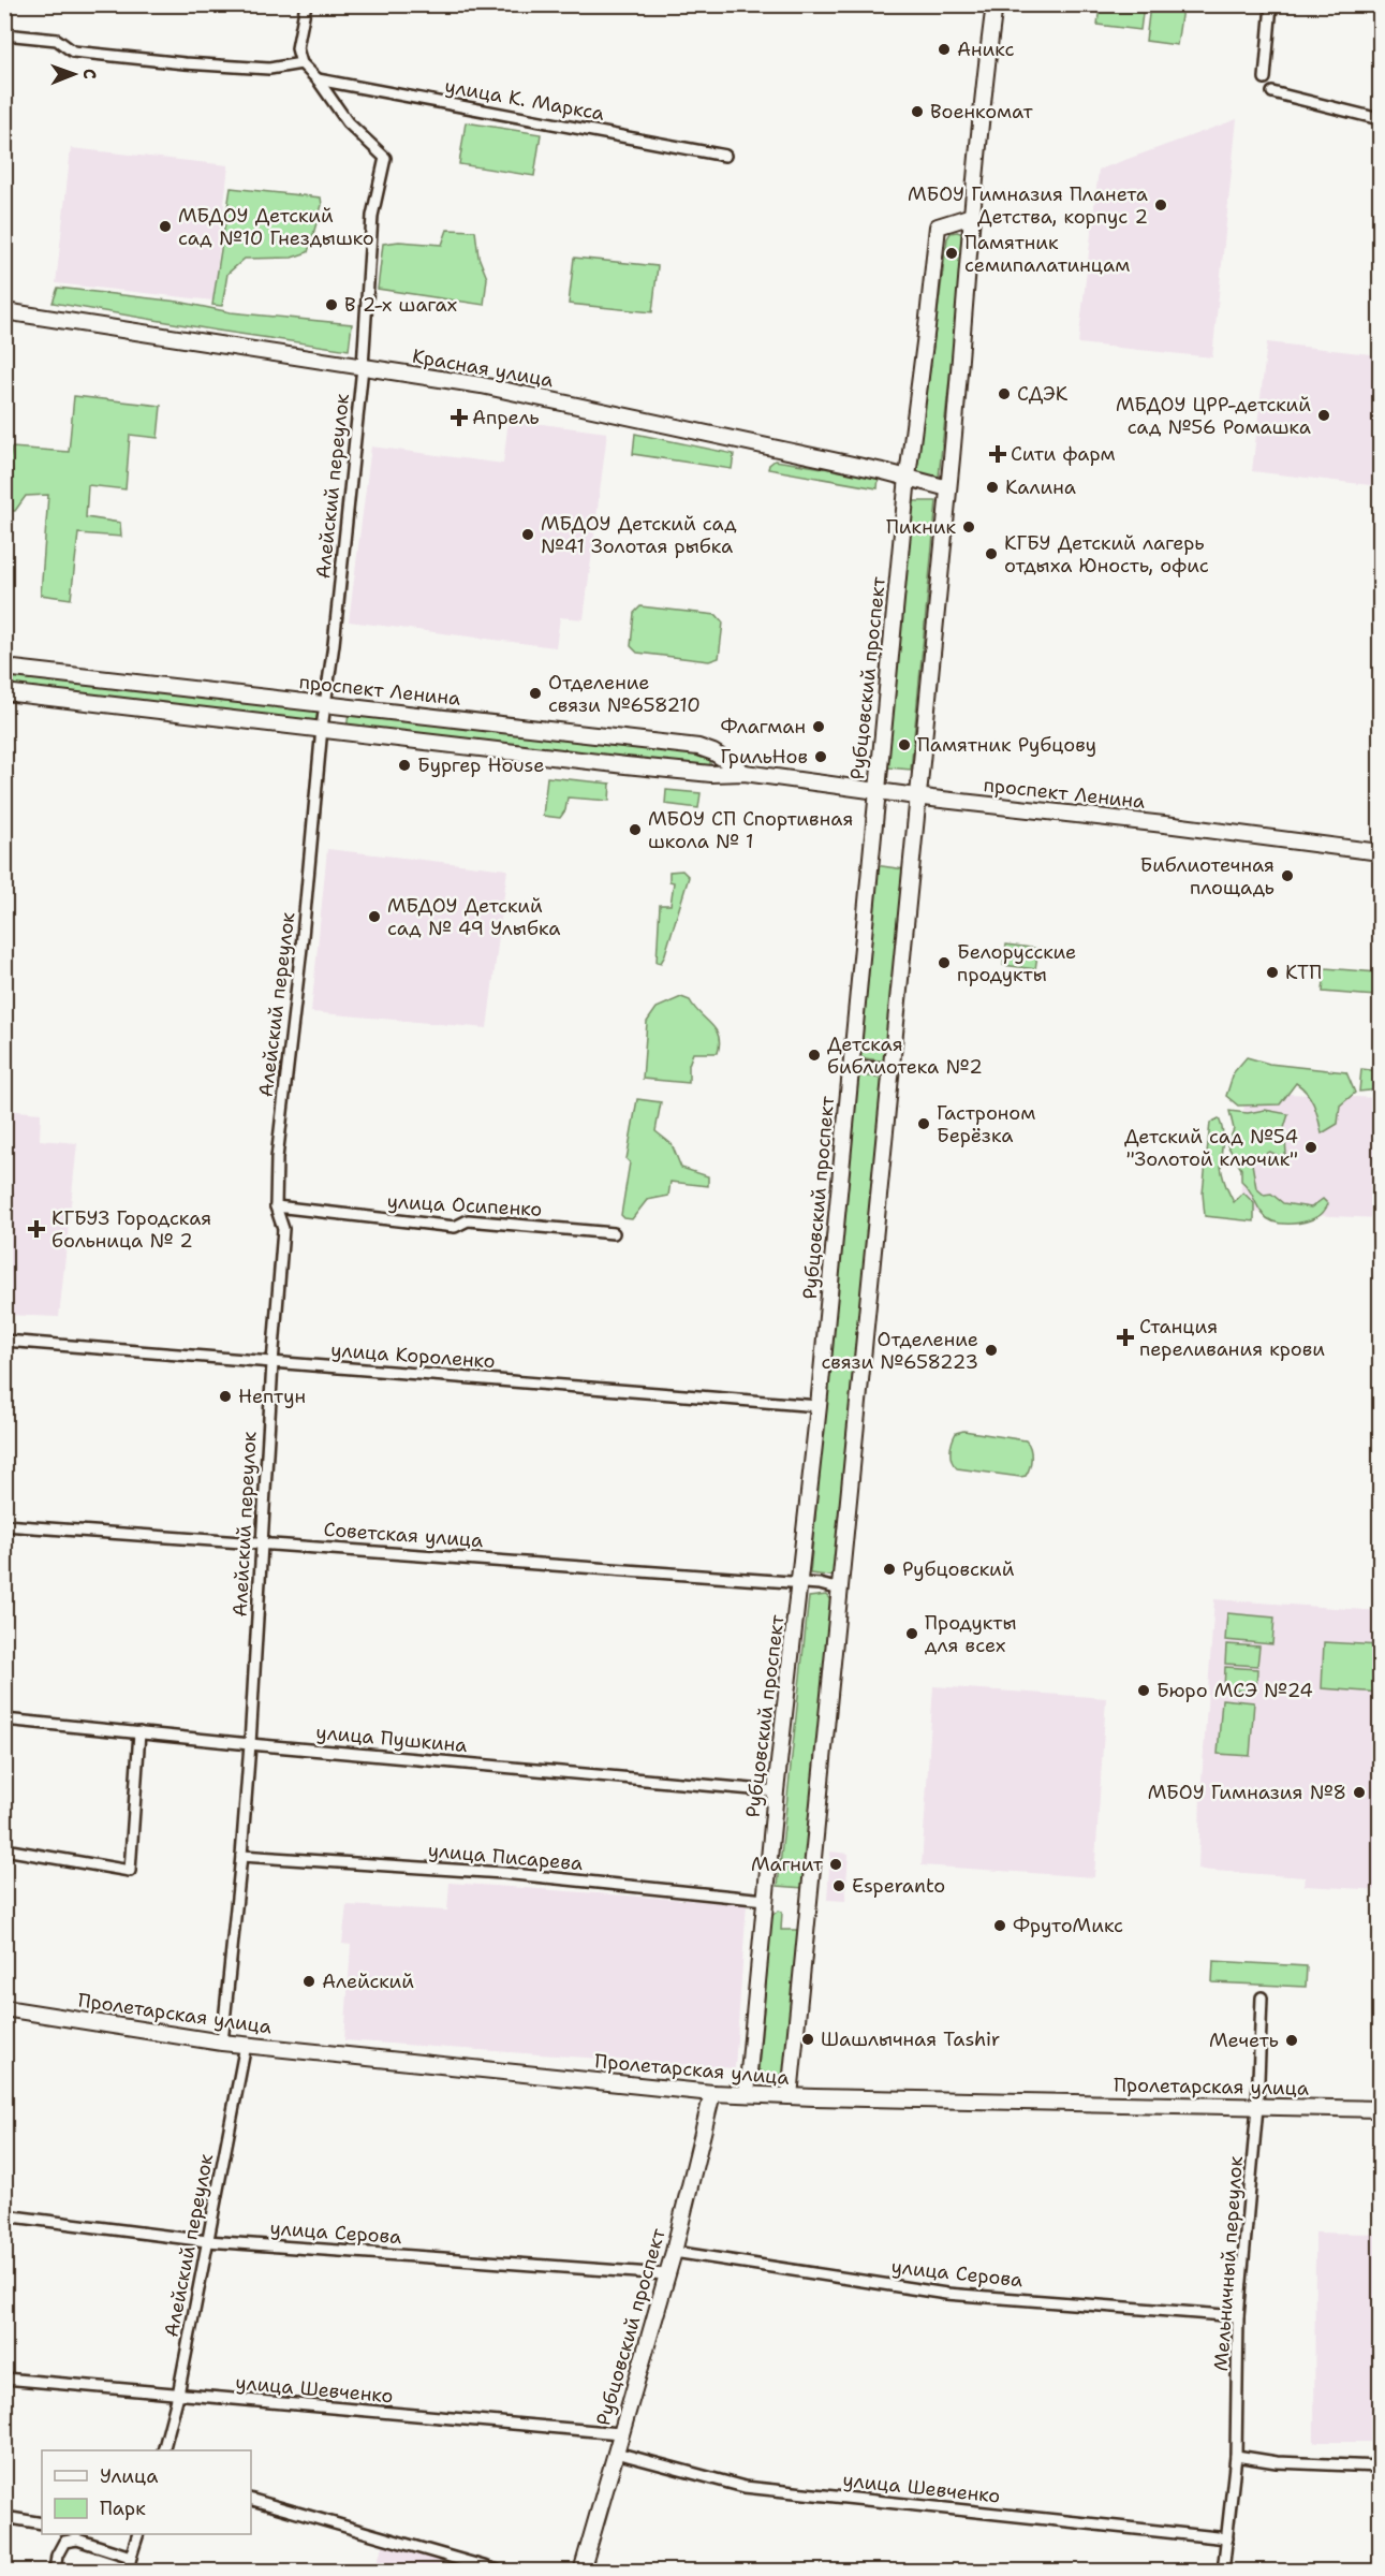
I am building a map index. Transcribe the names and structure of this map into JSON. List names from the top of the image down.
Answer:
{
  "streets": {
    "street": [
      "улица К. Маркса",
      "Красная улица",
      "Алейский переулок",
      "Рубцовский проспект",
      "проспект Ленина",
      "улица Осипенко",
      "улица Короленко",
      "Советская улица",
      "улица Пушкина",
      "улица Писарева",
      "Пролетарская улица",
      "улица Серова",
      "Мельничный переулок",
      "улица Шевченко"
    ]
  },
  "crossings": [
    ["улица К. Маркса", "Алейский переулок"],
    ["Красная улица", "Алейский переулок"],
    ["Красная улица", "Рубцовский проспект"],
    ["Алейский переулок", "проспект Ленина"],
    ["Алейский переулок", "улица Осипенко"],
    ["Алейский переулок", "улица Короленко"],
    ["Алейский переулок", "Советская улица"],
    ["Алейский переулок", "улица Пушкина"],
    ["Алейский переулок", "улица Писарева"],
    ["Алейский переулок", "Пролетарская улица"],
    ["Алейский переулок", "улица Серова"],
    ["Алейский переулок", "улица Шевченко"],
    ["Рубцовский проспект", "проспект Ленина"],
    ["Рубцовский проспект", "улица Короленко"],
    ["Рубцовский проспект", "Советская улица"],
    ["Рубцовский проспект", "улица Пушкина"],
    ["Рубцовский проспект", "улица Писарева"],
    ["Рубцовский проспект", "Пролетарская улица"],
    ["Рубцовский проспект", "улица Серова"],
    ["Рубцовский проспект", "улица Шевченко"],
    ["Пролетарская улица", "Мельничный переулок"],
    ["улица Серова", "Мельничный переулок"],
    ["Мельничный переулок", "улица Шевченко"]
  ],
  "places": {
    "other": [
      "Аникс",
      "Военкомат",
      "МБОУ Гимназия Планета Детства, корпус 2",
      "МБДОУ Детский сад №10 Гнездышко",
      "Памятник семипалатинцам",
      "В 2-х шагах",
      "СДЭК",
      "МБДОУ ЦРР-детский сад №56 Ромашка",
      "Калина",
      "Пикник",
      "МБДОУ Детский сад №41 Золотая рыбка",
      "КГБУ Детский лагерь отдыха Юность, офис",
      "Отделение связи №658210",
      "Флагман",
      "Памятник Рубцову",
      "ГрильНов",
      "Бургер House",
      "МБОУ СП Спортивная школа № 1",
      "Библиотечная площадь",
      "МБДОУ Детский сад № 49 Улыбка",
      "Белорусские продукты",
      "КТП",
      "Детская библиотека №2",
      "Гастроном Берёзка",
      "Детский сад №54 \"Золотой ключик\"",
      "Отделение связи №658223",
      "Нептун",
      "Рубцовский",
      "Продукты для всех",
      "Бюро МСЭ №24",
      "МБОУ Гимназия №8",
      "Магнит",
      "Esperanto",
      "ФрутоМикс",
      "Алейский",
      "Шашлычная Tashir",
      "Мечеть"
    ],
    "health": [
      "Апрель",
      "Сити фарм",
      "КГБУЗ Городская больница № 2",
      "Станция переливания крови"
    ]
  },
  "legend": ["Улица", "Парк"],
  "north": "right"
}
